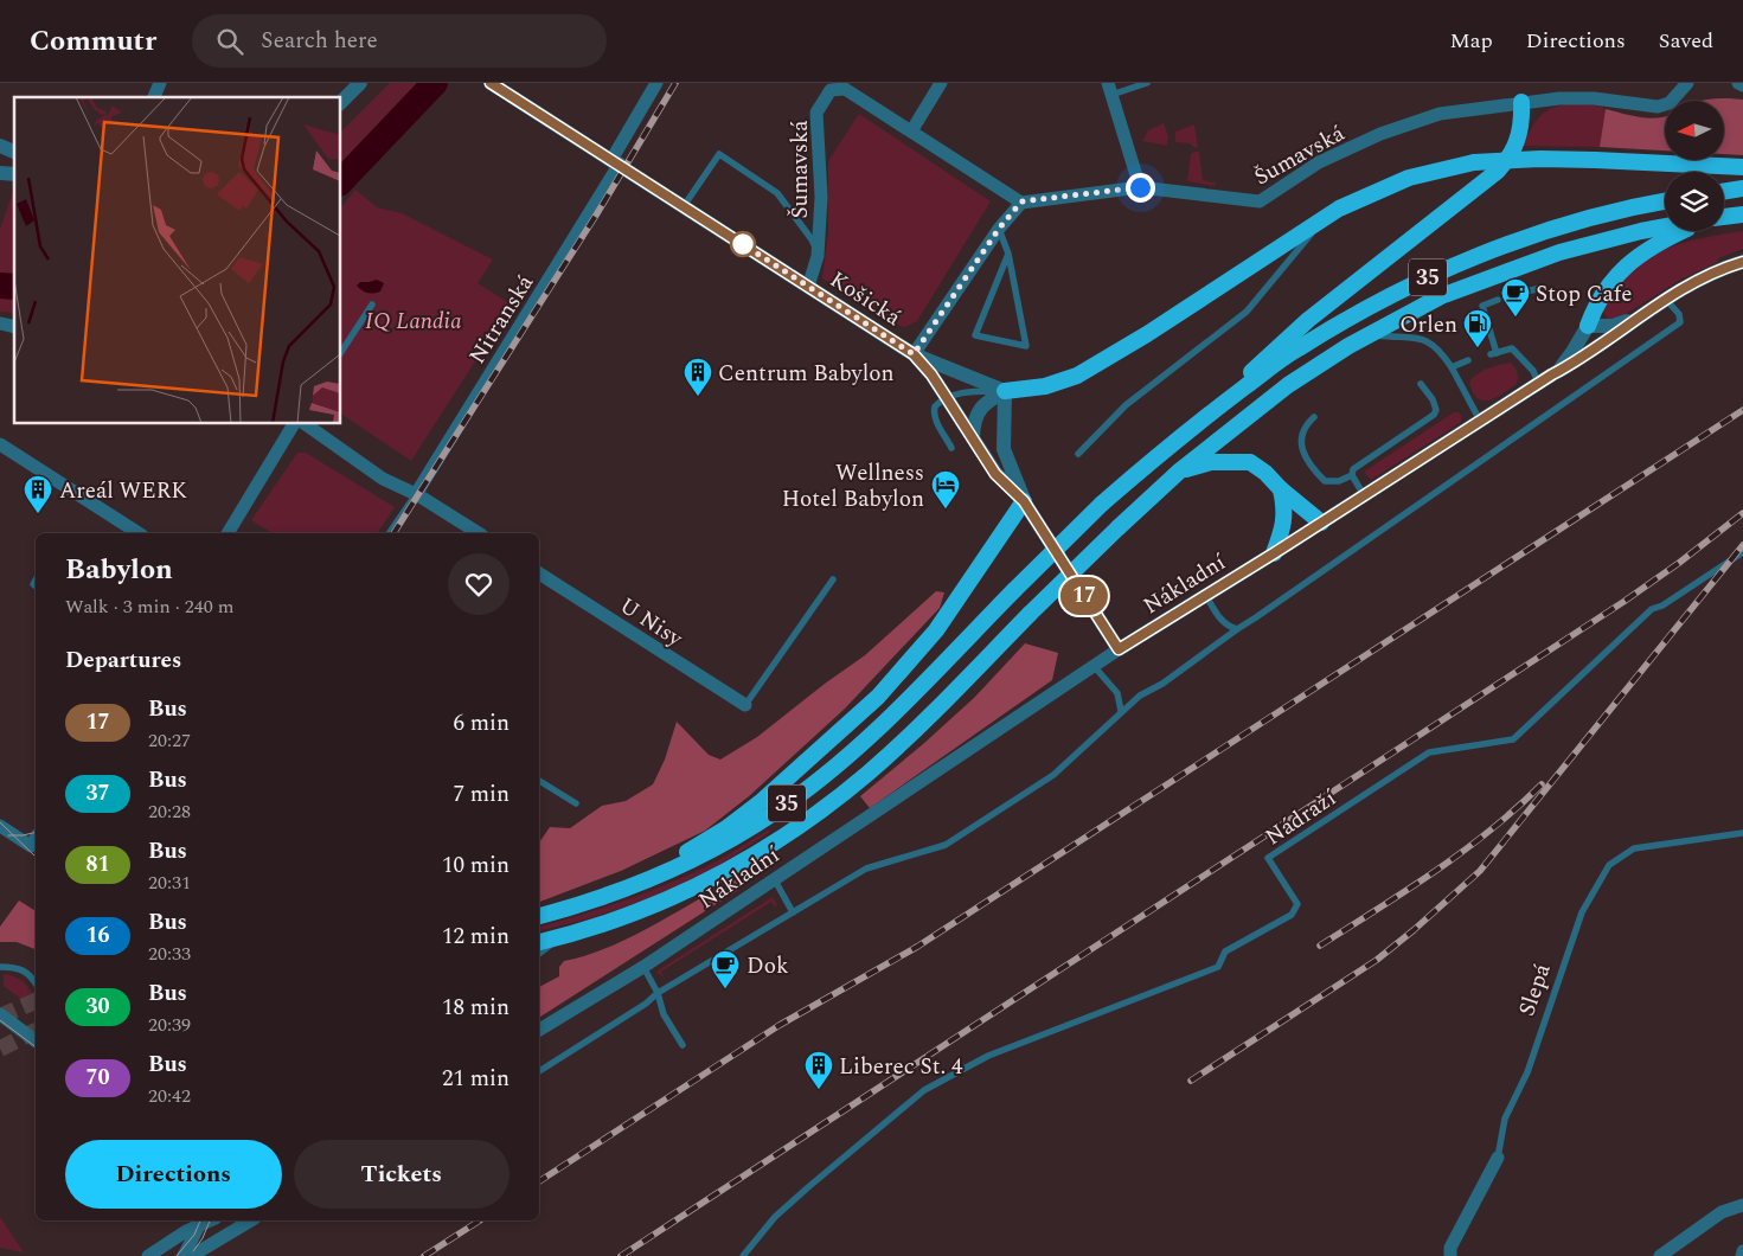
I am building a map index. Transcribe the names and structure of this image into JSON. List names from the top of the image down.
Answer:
{
  "streets": {
    "highway": ["35"],
    "street": [
      "Šumavská",
      "Košická",
      "Nitranská",
      "Nákladní",
      "U Nisy",
      "Slepá"
    ],
    "lane": ["Nádraží"]
  },
  "crossings": [
    ["Šumavská", "Košická"],
    ["Košická", "Nitranská"],
    ["Košická", "Nákladní"]
  ],
  "parks": ["IQ Landia"],
  "places": {
    "cafe": ["Stop Cafe", "Dok"],
    "fuel station": ["Orlen"],
    "building": ["Centrum Babylon", "Areál WERK", "Liberec St. 4"],
    "hotel": ["Wellness Hotel Babylon"]
  },
  "lines": ["bus line 17"],
  "north": "left",
  "page": {
    "header": "Commutr",
    "search": "Search here",
    "nav": ["Map", "Directions", "Saved"],
    "on_map": "17",
    "heading": [
      ["Babylon", "Walk · 3 min · 240 m"],
      "Departures"
    ],
    "list": [
      {
        "mark": "17",
        "name": "Bus",
        "note": "20:27",
        "value": "6 min"
      },
      {
        "mark": "37",
        "name": "Bus",
        "note": "20:28",
        "value": "7 min"
      },
      {
        "mark": "81",
        "name": "Bus",
        "note": "20:31",
        "value": "10 min"
      },
      {
        "mark": "16",
        "name": "Bus",
        "note": "20:33",
        "value": "12 min"
      },
      {
        "mark": "30",
        "name": "Bus",
        "note": "20:39",
        "value": "18 min"
      },
      {
        "mark": "70",
        "name": "Bus",
        "note": "20:42",
        "value": "21 min"
      }
    ],
    "buttons": ["Directions", "Tickets"]
  }
}
